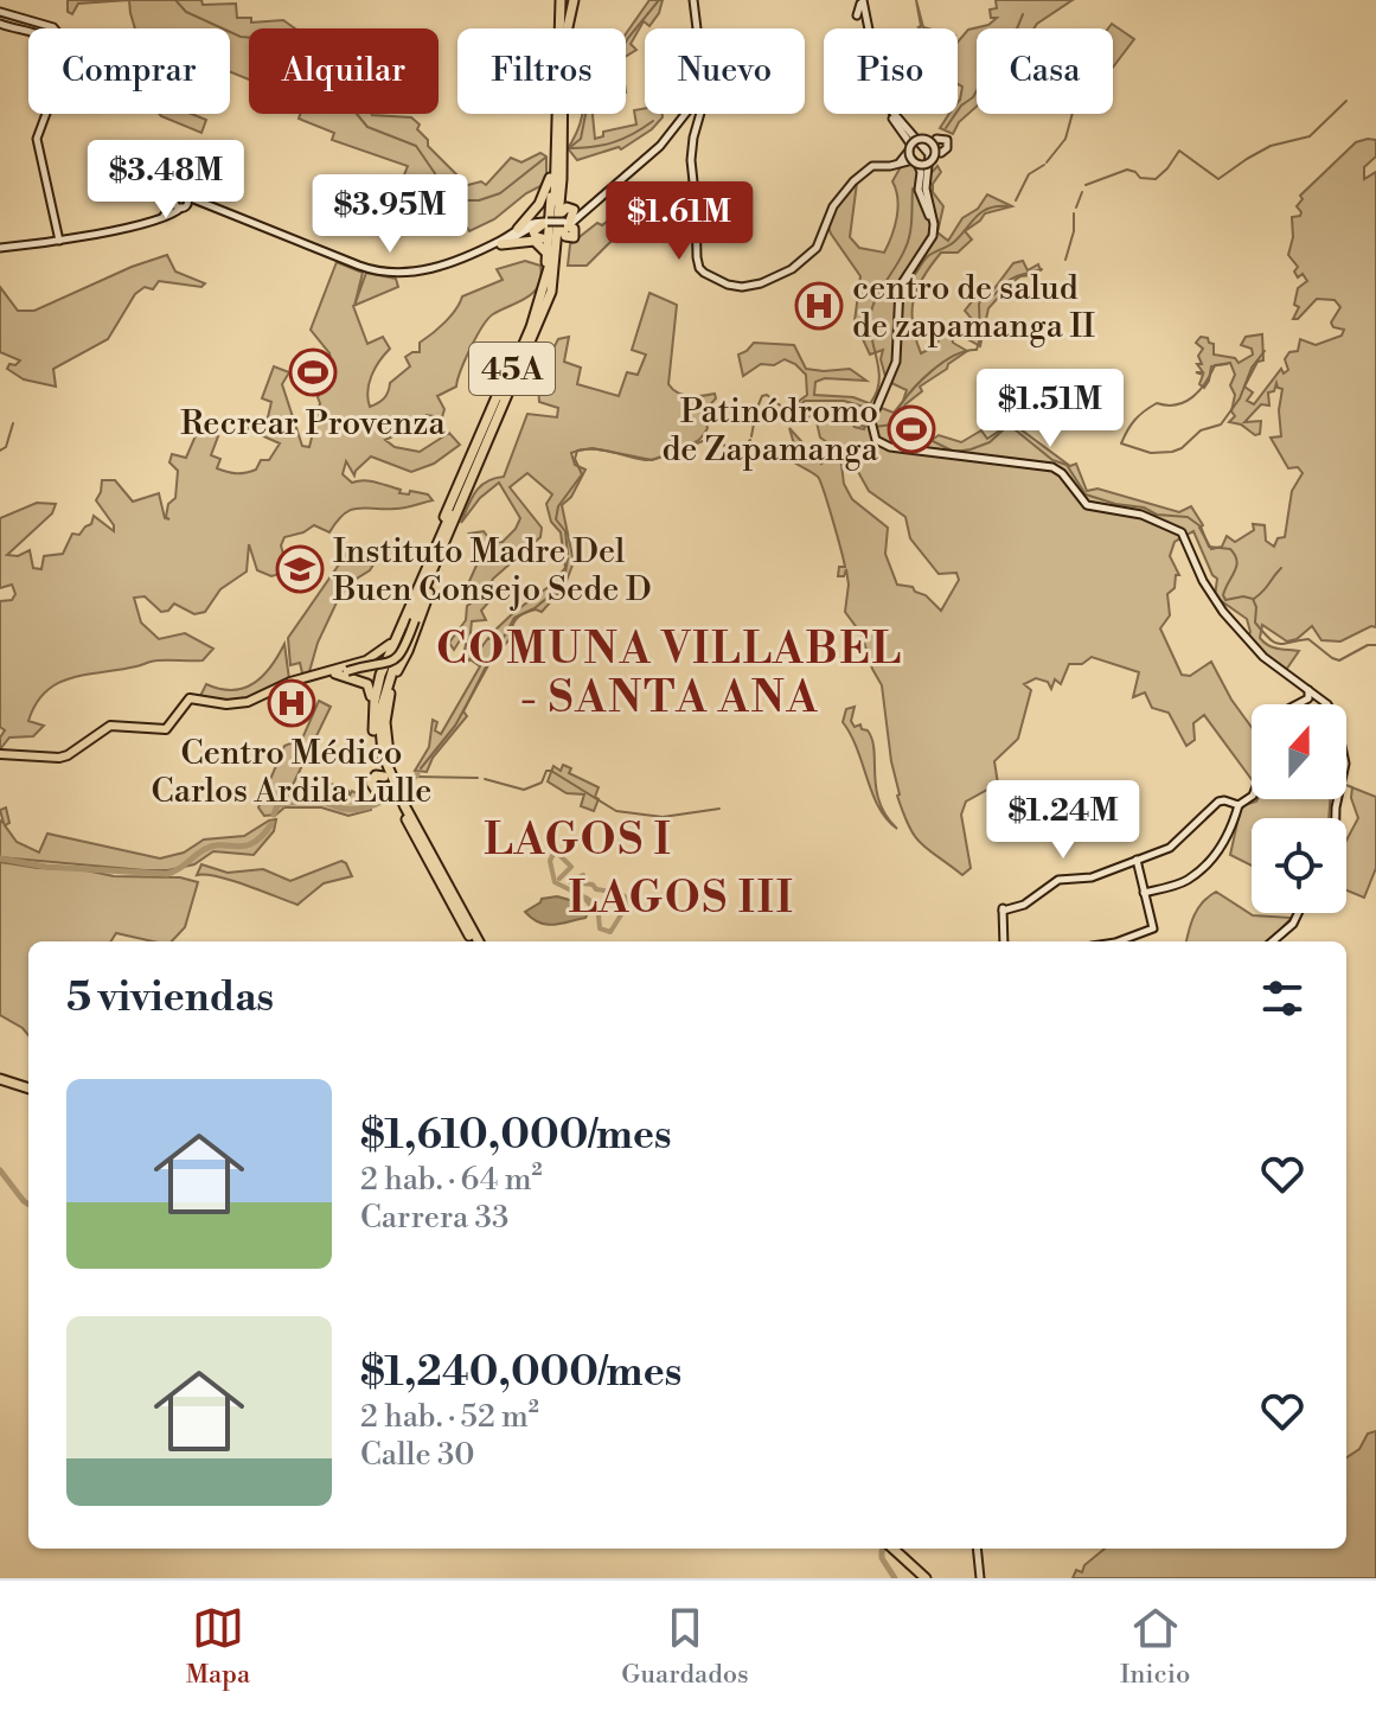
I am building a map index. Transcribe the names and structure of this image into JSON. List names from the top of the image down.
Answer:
{
  "streets": {
    "highway": ["45A"]
  },
  "districts": ["COMUNA VILLABEL - SANTA ANA", "LAGOS I", "LAGOS III"],
  "places": {
    "hospital": ["centro de salud de zapamanga II", "Centro Médico Carlos Ardila Lulle"],
    "sports": ["Recrear Provenza", "Patinódromo de Zapamanga"],
    "school or university": ["Instituto Madre Del Buen Consejo Sede D"]
  },
  "north": "top",
  "page": {
    "chip": [
      "Comprar",
      "Alquilar",
      "Filtros",
      "Nuevo",
      "Piso",
      "Casa"
    ],
    "price": [
      "$3.48M",
      "$3.95M",
      "$1.61M",
      "$1.51M",
      "$1.24M"
    ],
    "heading": "5 viviendas",
    "list": [
      {
        "name": "$1,610,000/mes",
        "note": "2 hab. · 64 m² · Carrera 33"
      },
      {
        "name": "$1,240,000/mes",
        "note": "2 hab. · 52 m² · Calle 30"
      }
    ],
    "tabs": ["Mapa", "Guardados", "Inicio"]
  }
}
